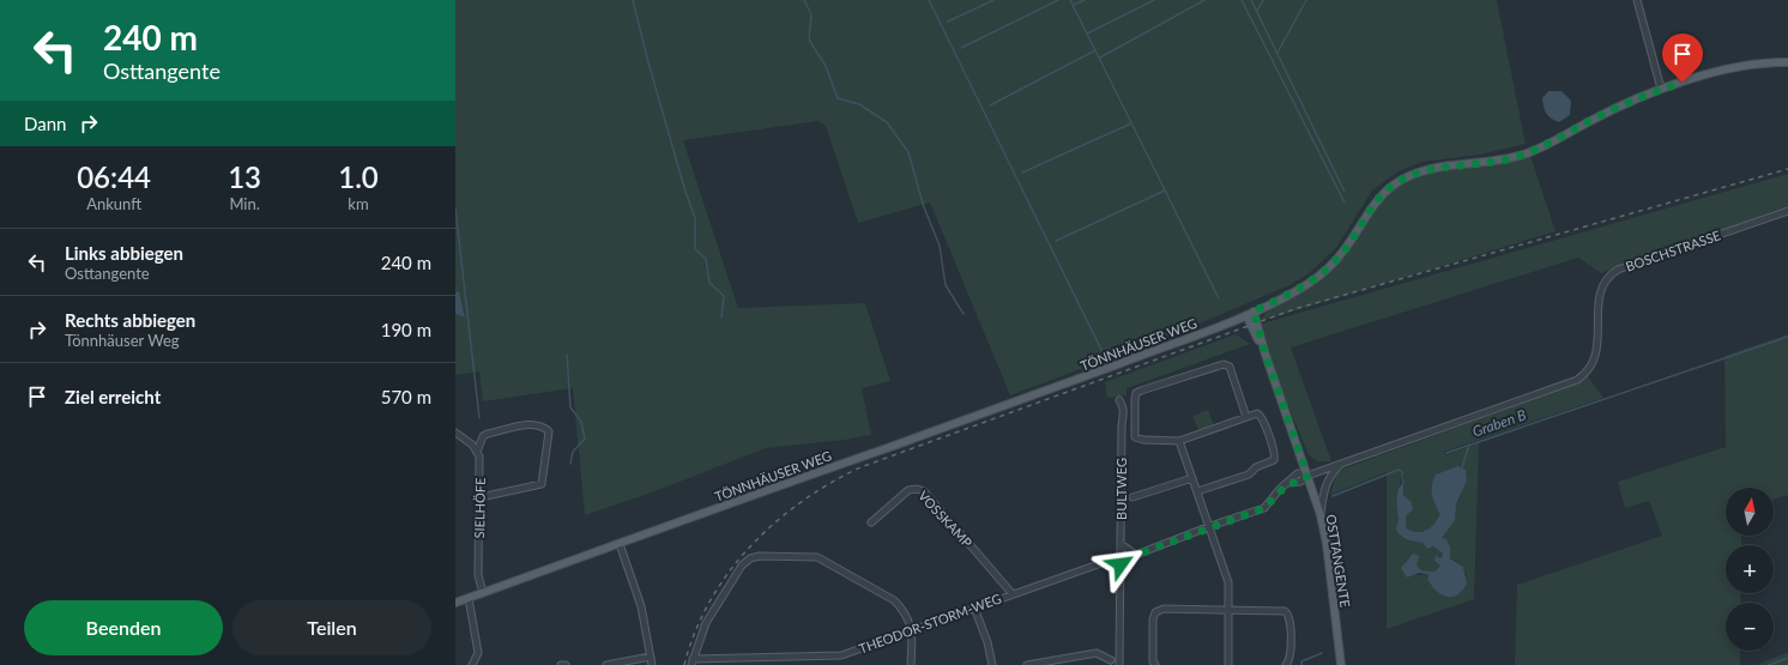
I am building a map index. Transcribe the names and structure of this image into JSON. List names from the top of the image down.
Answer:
{
  "streets": {
    "main road": ["TÖNNHÄUSER WEG", "OSTTANGENTE"],
    "street": [
      "BOSCHSTRASSE",
      "BULTWEG",
      "SIELHÖFE",
      "VOSSKAMP",
      "THEODOR-STORM-WEG"
    ]
  },
  "crossings": [
    ["BOSCHSTRASSE", "OSTTANGENTE"],
    ["TÖNNHÄUSER WEG", "SIELHÖFE"],
    ["TÖNNHÄUSER WEG", "OSTTANGENTE"],
    ["VOSSKAMP", "THEODOR-STORM-WEG"]
  ],
  "water": ["Graben B"],
  "north": "top",
  "page": {
    "turn": ["240 m", "Osttangente"],
    "then": "Dann",
    "eta": [
      "06:44",
      "Ankunft",
      "13",
      "Min.",
      "1.0",
      "km"
    ],
    "list": [
      {
        "name": "Links abbiegen",
        "note": "Osttangente",
        "value": "240 m"
      },
      {
        "name": "Rechts abbiegen",
        "note": "Tönnhäuser Weg",
        "value": "190 m"
      },
      {
        "name": "Ziel erreicht",
        "value": "570 m"
      }
    ],
    "map_buttons": ["+", "−"],
    "buttons": ["Beenden", "Teilen"]
  }
}
